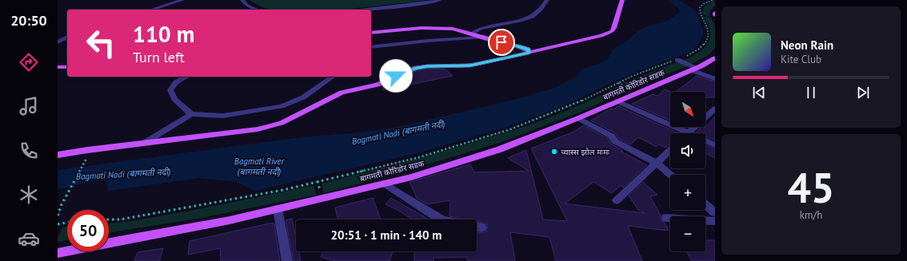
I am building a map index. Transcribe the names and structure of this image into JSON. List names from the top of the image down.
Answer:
{
  "streets": {
    "main road": ["बागमती कोरिडोर सडक"]
  },
  "water": ["Bagmati Nadi (बागमती नदी)", "Bagmati River (बागमती नदी)"],
  "places": ["च्वास्स झोल मःमः"],
  "north": "bottom right",
  "page": {
    "tabs": "20:50",
    "turn": ["110 m", "Turn left"],
    "song": ["Neon Rain", "Kite Club"],
    "map_buttons": ["+", "−"],
    "tile": ["45", "km/h"],
    "limit": "50",
    "trip": "20:51 · 1 min · 140 m"
  }
}
